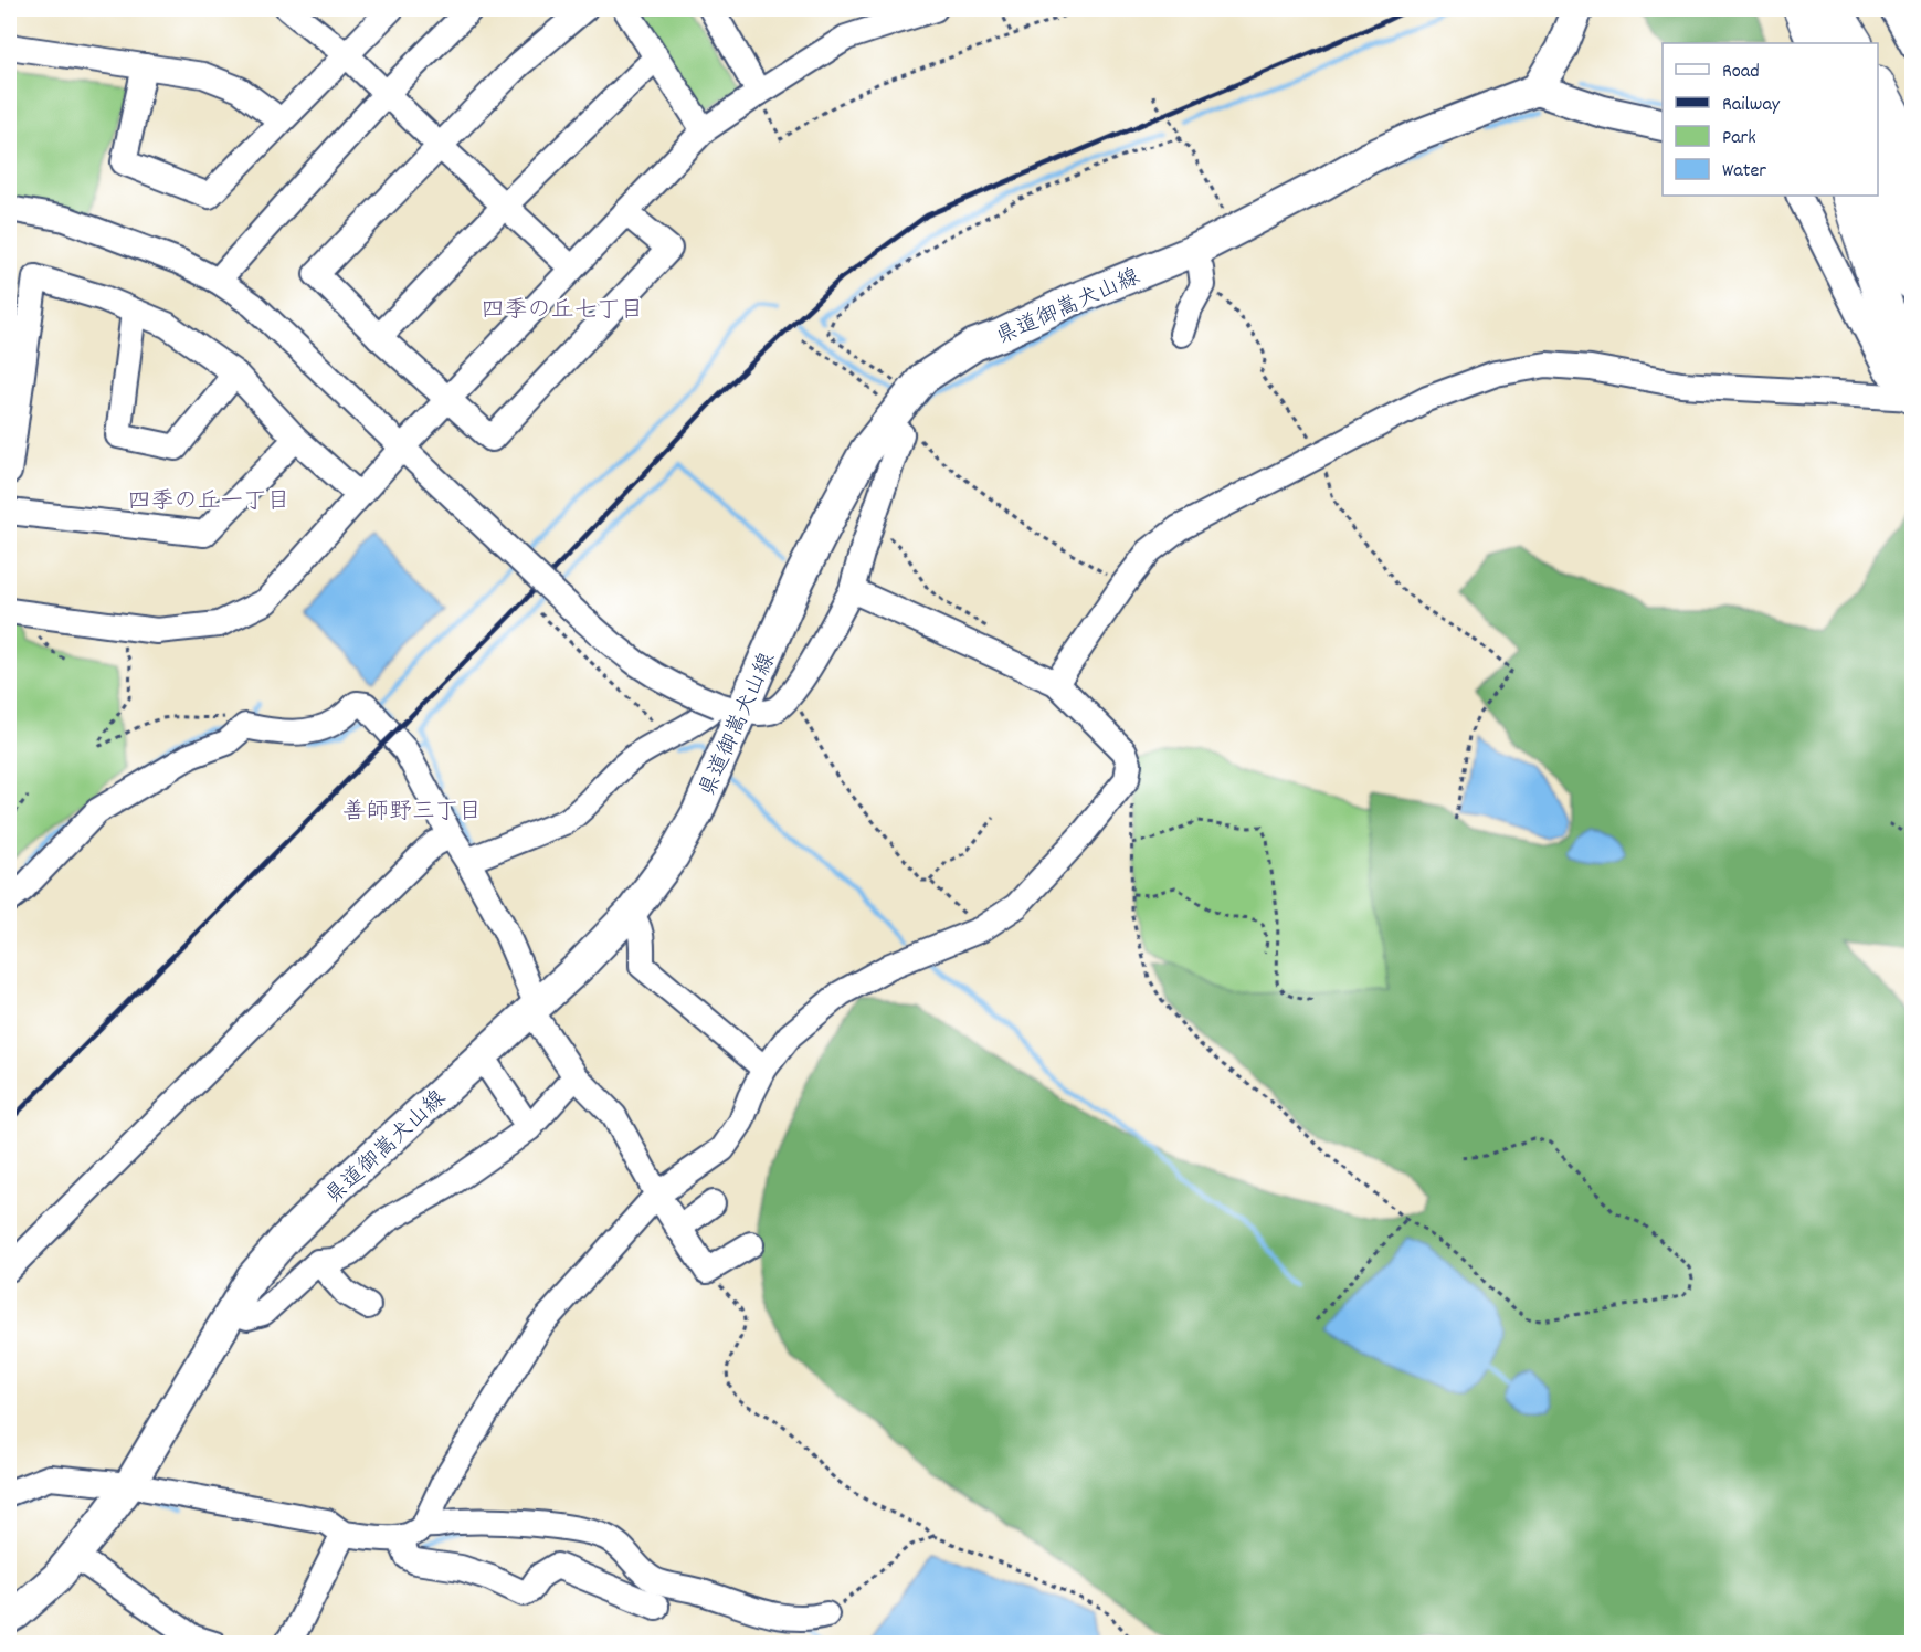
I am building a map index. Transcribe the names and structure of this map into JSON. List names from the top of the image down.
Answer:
{
  "streets": {
    "main road": ["県道御嵩犬山線"]
  },
  "districts": ["四季の丘七丁目", "四季の丘一丁目", "善師野三丁目"],
  "legend": [
    "Road",
    "Railway",
    "Park",
    "Water"
  ]
}
